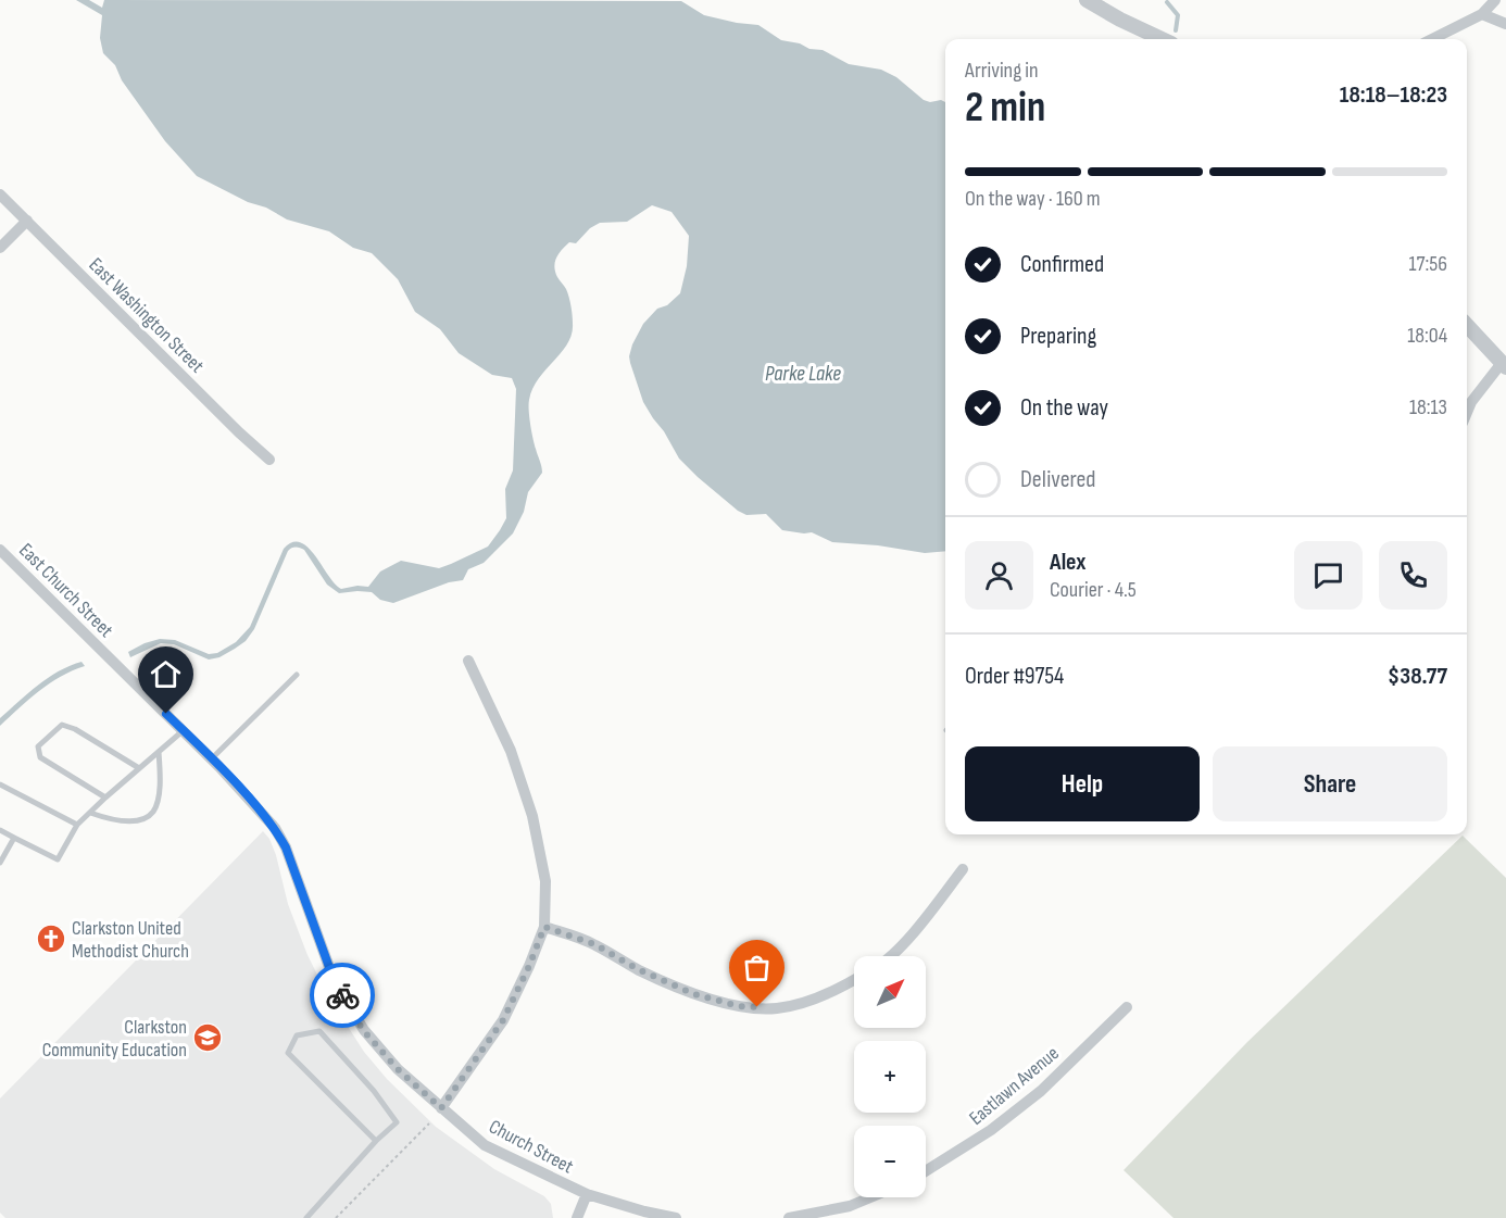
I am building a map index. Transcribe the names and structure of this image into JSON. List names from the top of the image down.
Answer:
{
  "streets": {
    "street": [
      "East Washington Street",
      "East Church Street",
      "Eastlawn Avenue",
      "Church Street"
    ]
  },
  "crossings": [
    ["East Church Street", "Church Street"]
  ],
  "water": ["Parke Lake"],
  "places": {
    "church": ["Clarkston United Methodist Church"],
    "school or university": ["Clarkston Community Education"]
  },
  "north": "top right",
  "page": {
    "heading": ["2 min", "Arriving in", "18:18–18:23"],
    "panel": [
      "Alex",
      "Courier · 4.5",
      "Order #9754",
      "$38.77"
    ],
    "bar": "On the way · 160 m",
    "list": [
      ["Confirmed", "17:56"],
      ["Preparing", "18:04"],
      ["On the way", "18:13"],
      "Delivered"
    ],
    "buttons": ["Help", "Share"],
    "map_buttons": ["+", "−"]
  }
}
